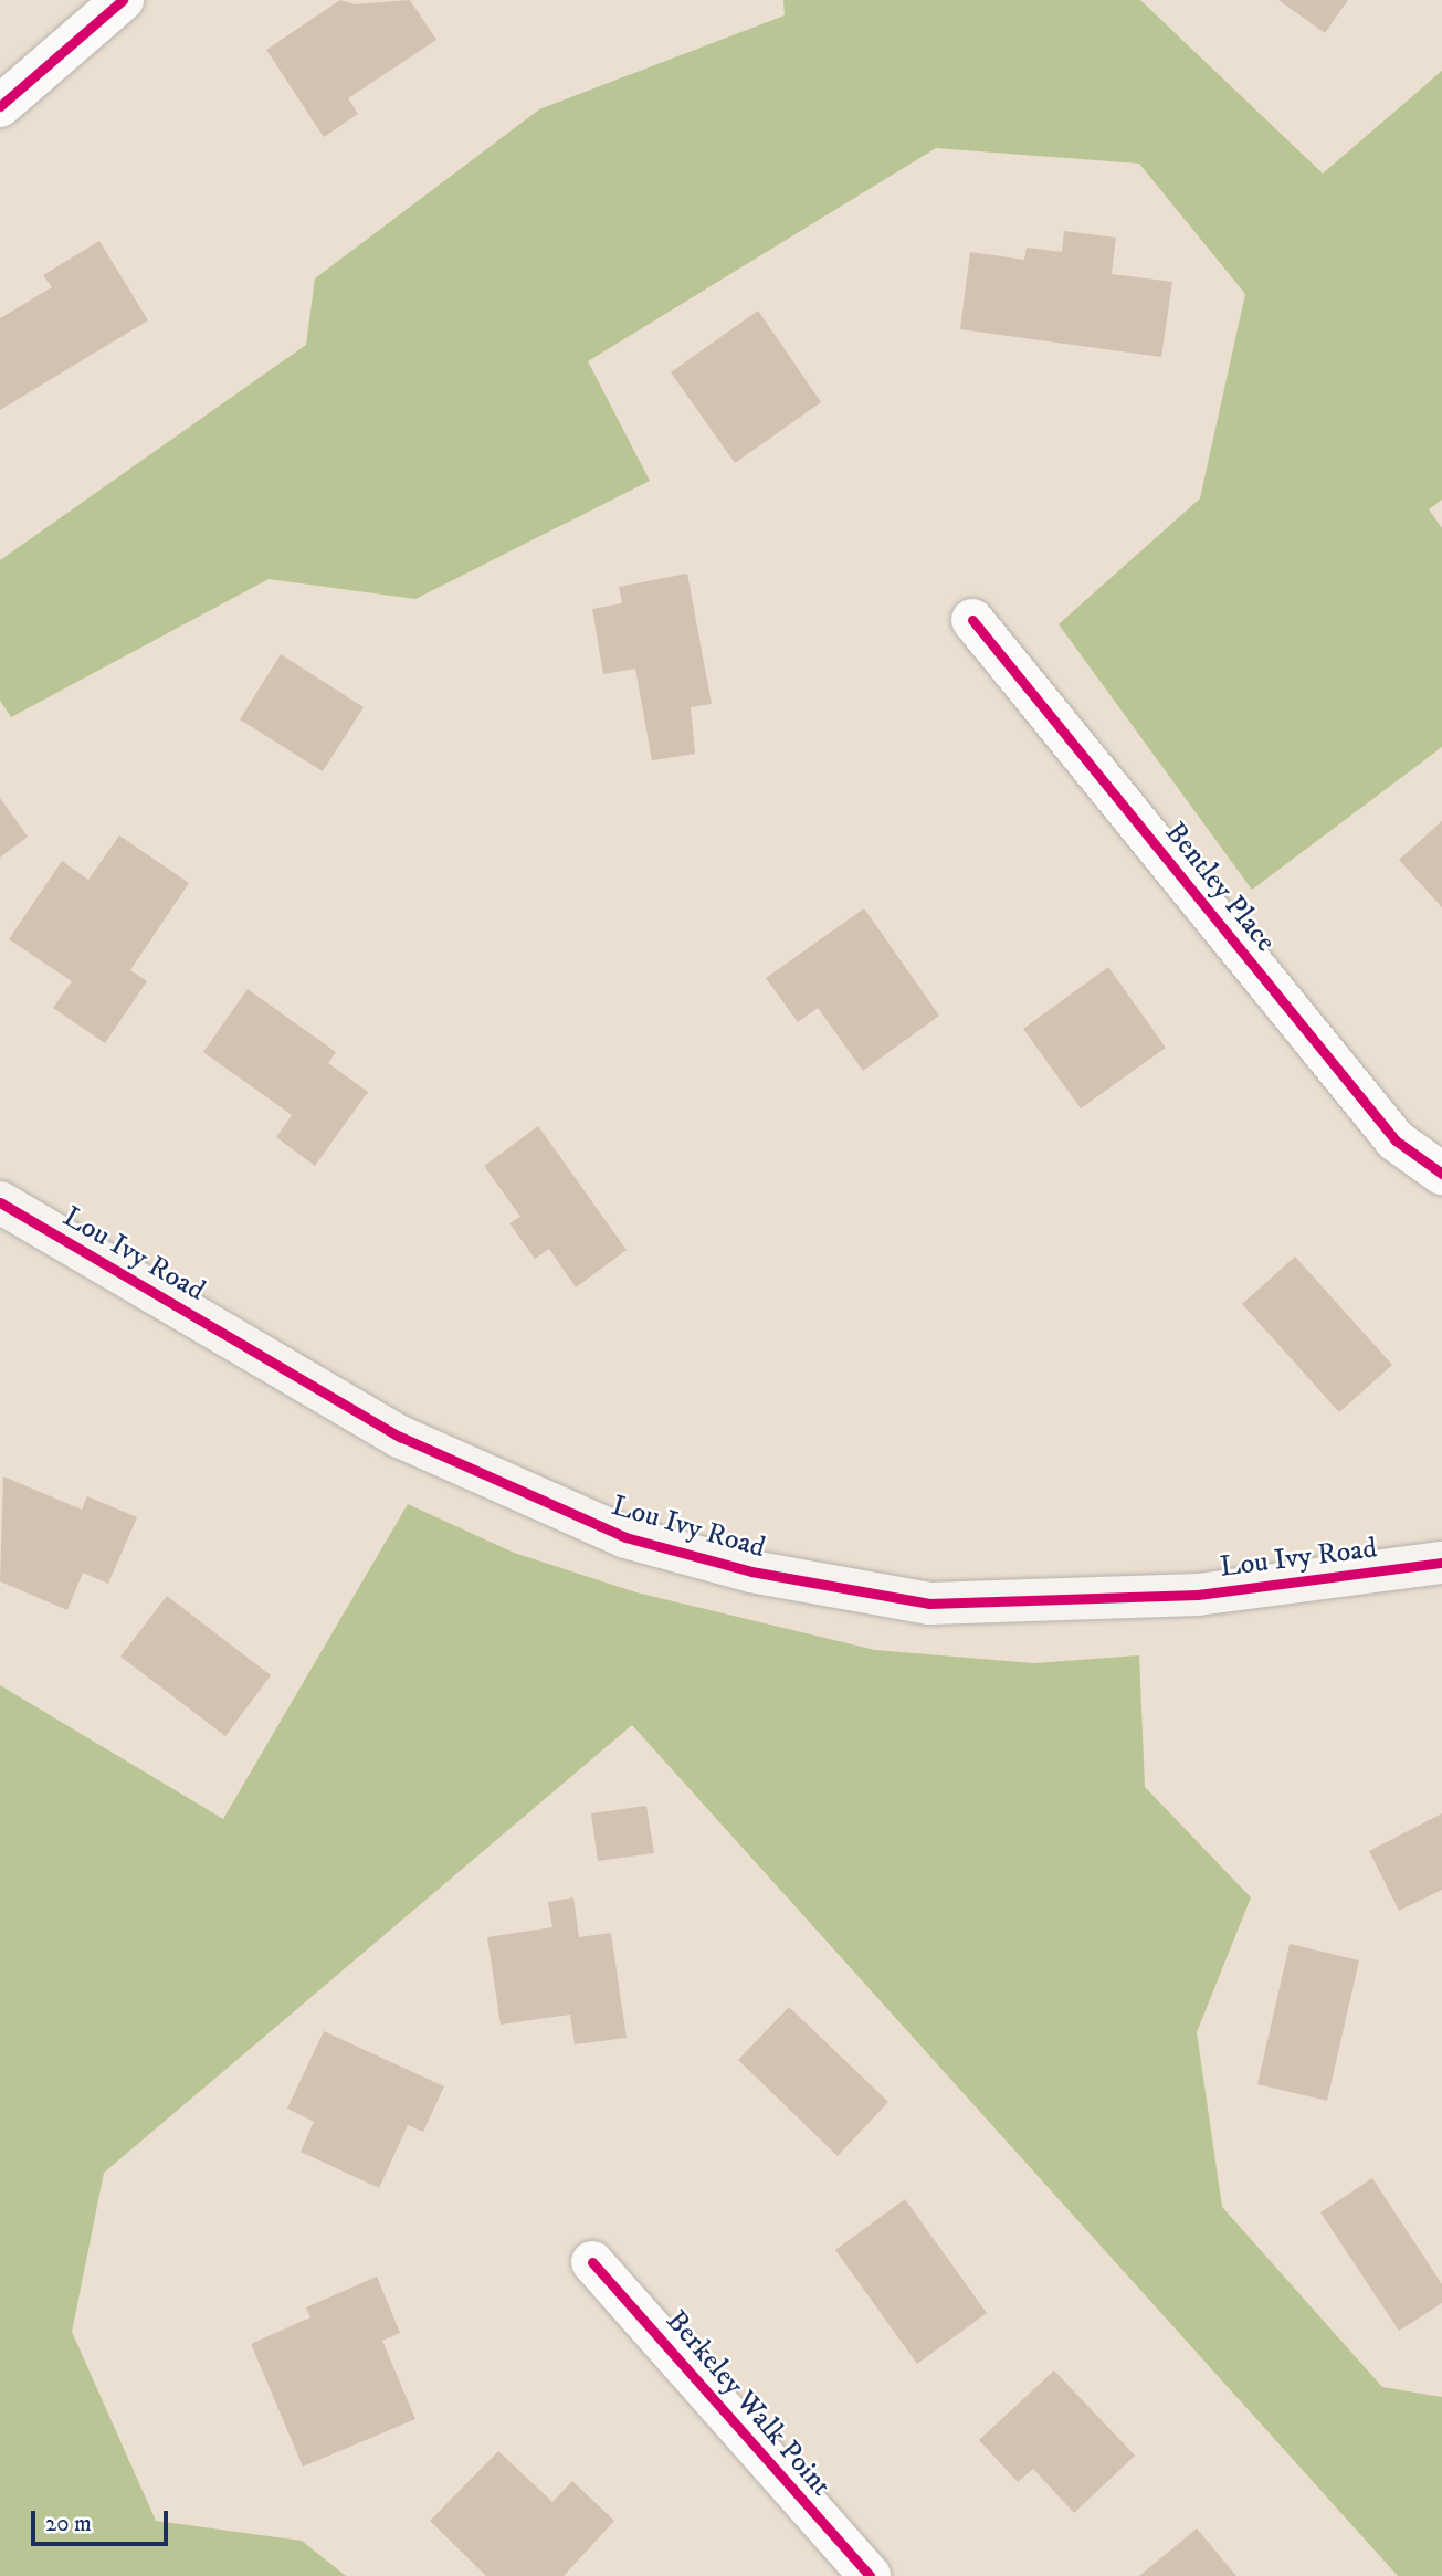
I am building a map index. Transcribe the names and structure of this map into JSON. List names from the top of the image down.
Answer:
{
  "streets": {
    "street": ["Bentley Place", "Lou Ivy Road", "Berkeley Walk Point"]
  },
  "scale_bar": "20 m"
}
